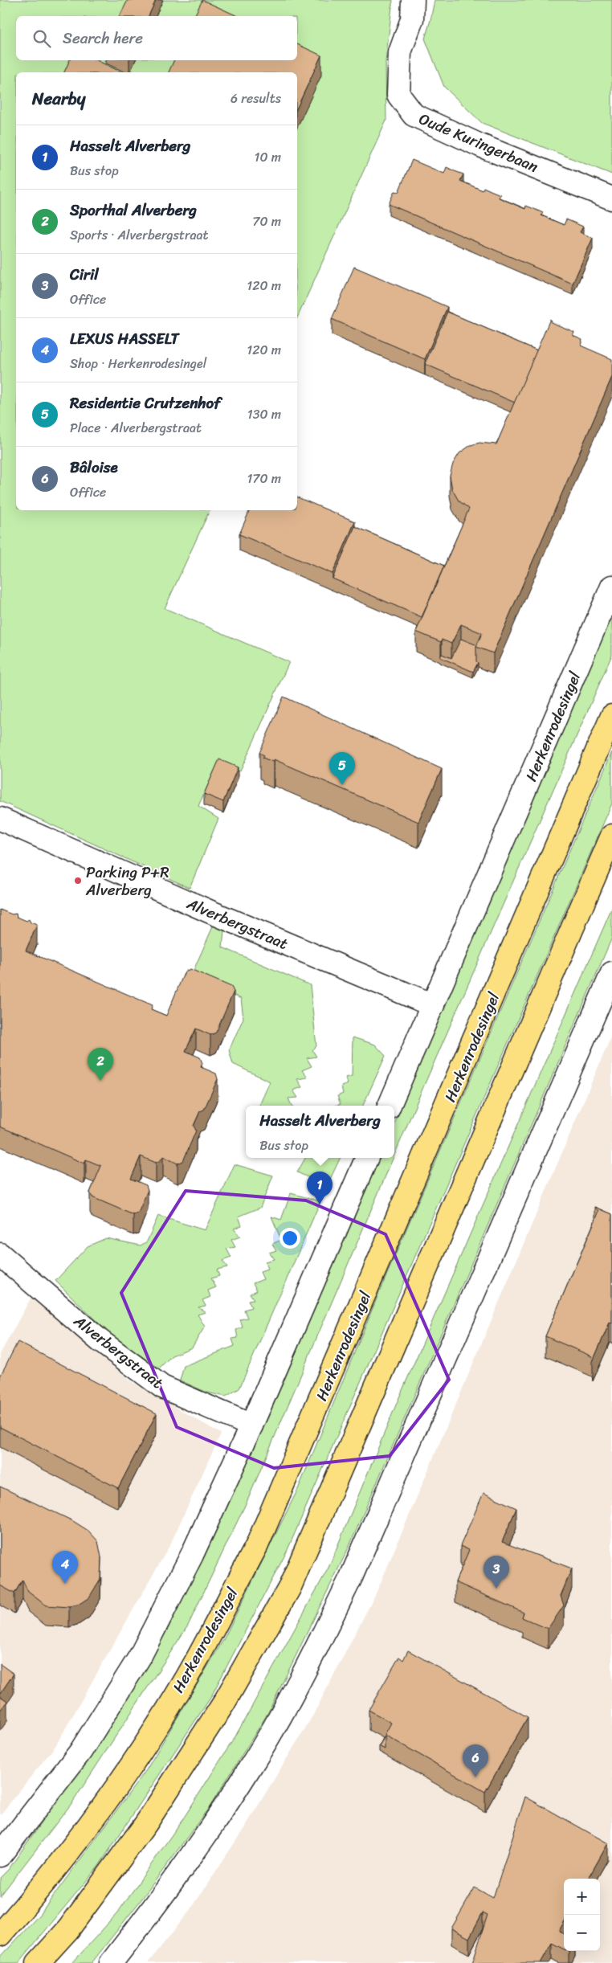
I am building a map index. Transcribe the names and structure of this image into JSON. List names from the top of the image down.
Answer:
{
  "streets": {
    "highway": ["Herkenrodesingel"],
    "street": ["Oude Kuringerbaan", "Alverbergstraat"]
  },
  "crossings": [
    ["Herkenrodesingel", "Alverbergstraat"]
  ],
  "places": ["Parking P+R Alverberg"],
  "page": {
    "search": "Search here",
    "heading": ["Nearby", "6 results"],
    "list": [
      {
        "mark": "1",
        "name": "Hasselt Alverberg",
        "note": "Bus stop",
        "value": "10 m"
      },
      {
        "mark": "2",
        "name": "Sporthal Alverberg",
        "note": "Sports · Alverbergstraat",
        "value": "70 m"
      },
      {
        "mark": "3",
        "name": "Ciril",
        "note": "Office",
        "value": "120 m"
      },
      {
        "mark": "4",
        "name": "LEXUS HASSELT",
        "note": "Shop · Herkenrodesingel",
        "value": "120 m"
      },
      {
        "mark": "5",
        "name": "Residentie Crutzenhof",
        "note": "Place · Alverbergstraat",
        "value": "130 m"
      },
      {
        "mark": "6",
        "name": "Bâloise",
        "note": "Office",
        "value": "170 m"
      }
    ],
    "pins": [
      "5",
      "2",
      "1",
      "4",
      "3",
      "6"
    ],
    "popup": ["Hasselt Alverberg", "Bus stop"],
    "map_buttons": ["+", "−"]
  }
}
